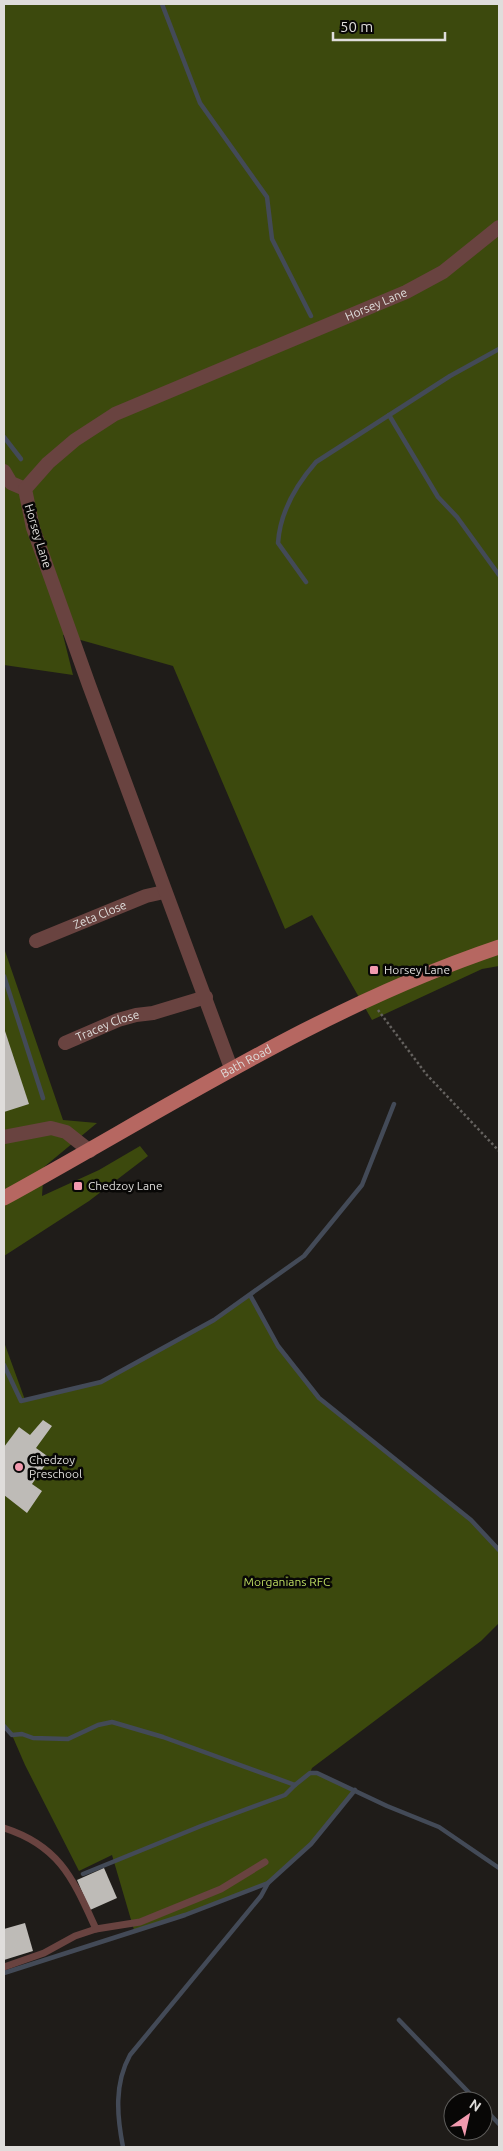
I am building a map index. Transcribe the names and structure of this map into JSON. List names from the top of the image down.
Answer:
{
  "streets": {
    "main road": ["Bath Road"],
    "street": ["Horsey Lane", "Zeta Close", "Tracey Close"]
  },
  "crossings": [
    ["Horsey Lane", "Zeta Close"],
    ["Horsey Lane", "Tracey Close"],
    ["Horsey Lane", "Bath Road"]
  ],
  "parks": ["Morganians RFC"],
  "places": {
    "transit": ["Horsey Lane", "Chedzoy Lane"],
    "other": ["Chedzoy Preschool"]
  },
  "scale_bar": "50 m",
  "north": "top right"
}
